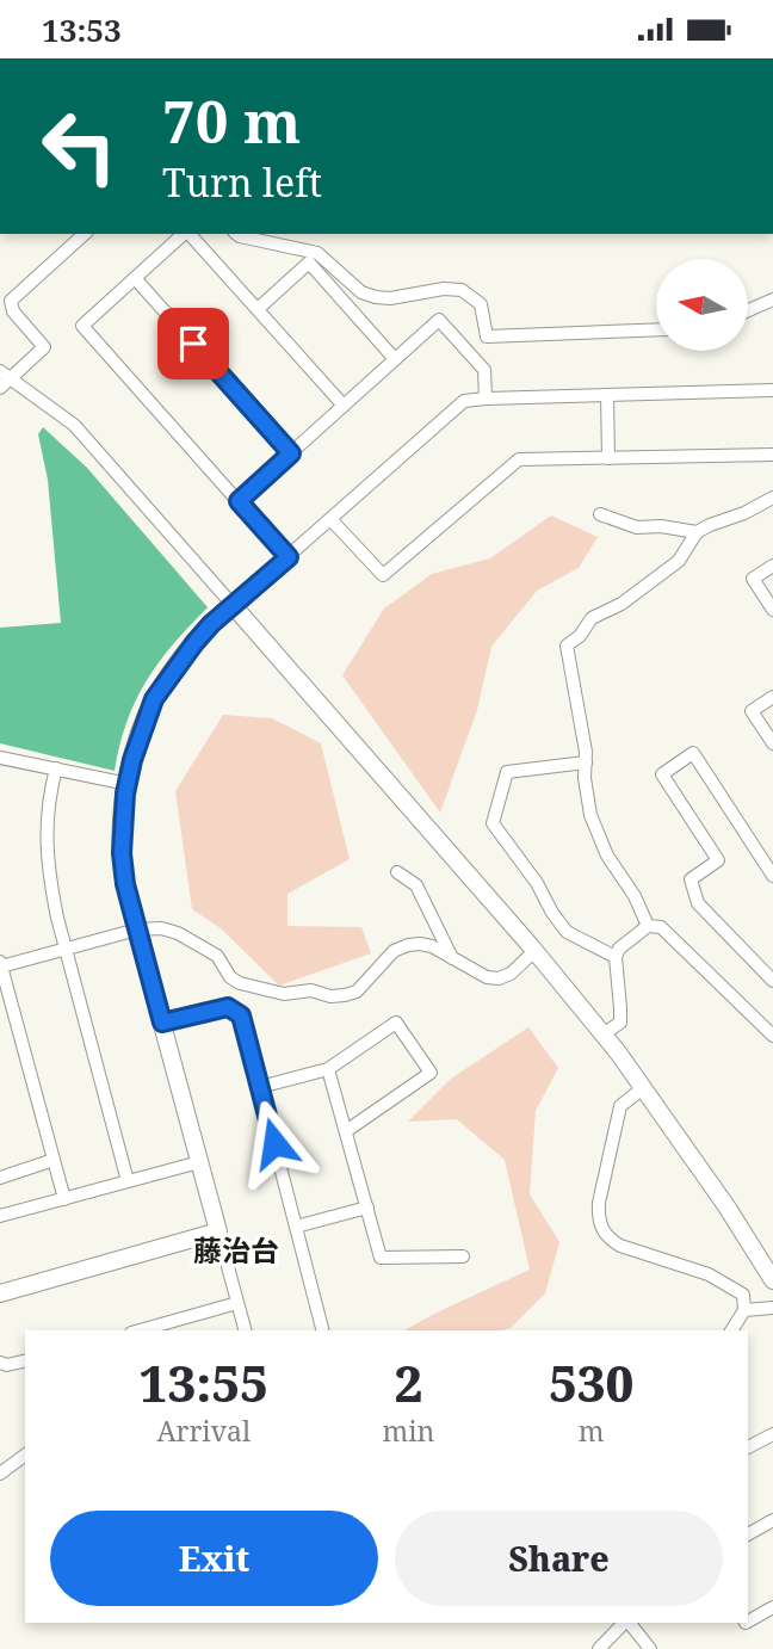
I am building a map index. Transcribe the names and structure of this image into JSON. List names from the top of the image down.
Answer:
{
  "districts": ["藤治台"],
  "north": "left",
  "page": {
    "status": "13:53",
    "turn": ["70 m", "Turn left"],
    "eta": [
      "13:55",
      "Arrival",
      "2",
      "min",
      "530",
      "m"
    ],
    "buttons": ["Exit", "Share"]
  }
}
